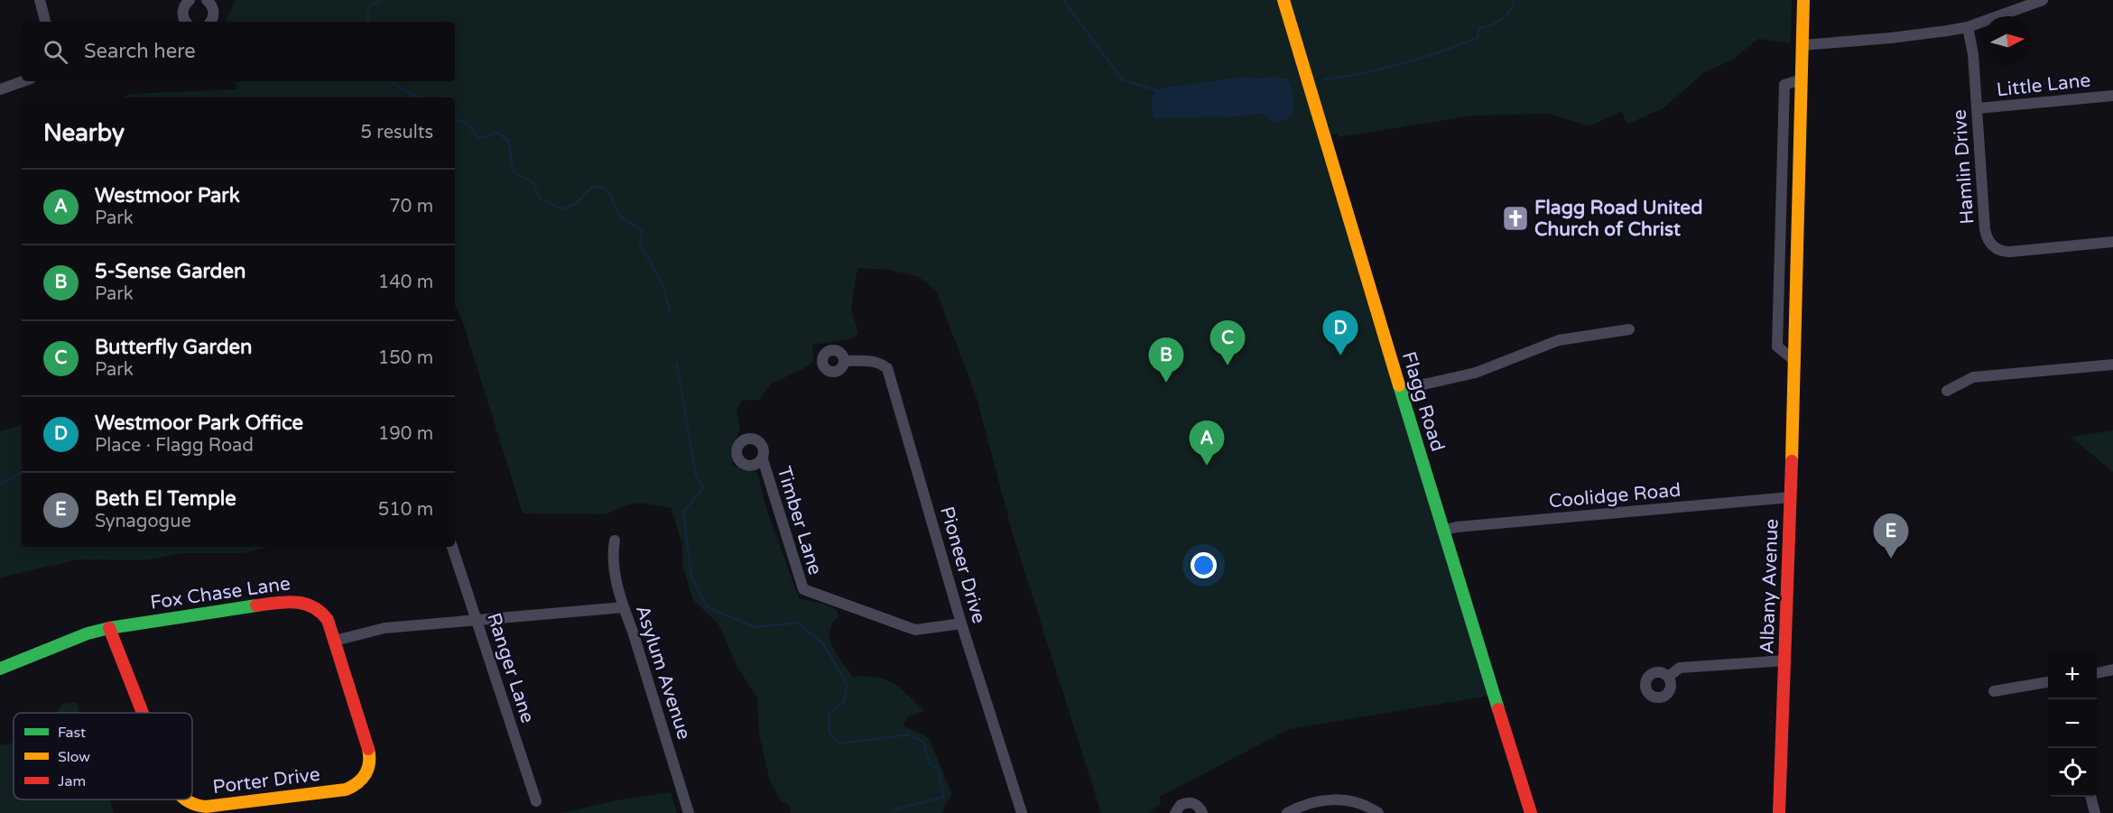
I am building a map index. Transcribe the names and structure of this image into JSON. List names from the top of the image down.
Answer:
{
  "streets": {
    "main road": [
      "Flagg Road",
      "Albany Avenue",
      "Fox Chase Lane",
      "Porter Drive"
    ],
    "street": [
      "Little Lane",
      "Hamlin Drive",
      "Coolidge Road",
      "Timber Lane",
      "Pioneer Drive",
      "Ranger Lane",
      "Asylum Avenue"
    ]
  },
  "crossings": [
    ["Little Lane", "Hamlin Drive"],
    ["Flagg Road", "Coolidge Road"],
    ["Coolidge Road", "Albany Avenue"],
    ["Timber Lane", "Pioneer Drive"],
    ["Fox Chase Lane", "Porter Drive"]
  ],
  "places": {
    "church": ["Flagg Road United Church of Christ"]
  },
  "legend": ["Fast", "Slow", "Jam"],
  "north": "right",
  "page": {
    "search": "Search here",
    "heading": ["Nearby", "5 results"],
    "list": [
      {
        "mark": "A",
        "name": "Westmoor Park",
        "note": "Park",
        "value": "70 m"
      },
      {
        "mark": "B",
        "name": "5-Sense Garden",
        "note": "Park",
        "value": "140 m"
      },
      {
        "mark": "C",
        "name": "Butterfly Garden",
        "note": "Park",
        "value": "150 m"
      },
      {
        "mark": "D",
        "name": "Westmoor Park Office",
        "note": "Place · Flagg Road",
        "value": "190 m"
      },
      {
        "mark": "E",
        "name": "Beth El Temple",
        "note": "Synagogue",
        "value": "510 m"
      }
    ],
    "pins": [
      "D",
      "C",
      "B",
      "A",
      "E"
    ],
    "map_buttons": ["+", "−"]
  }
}
